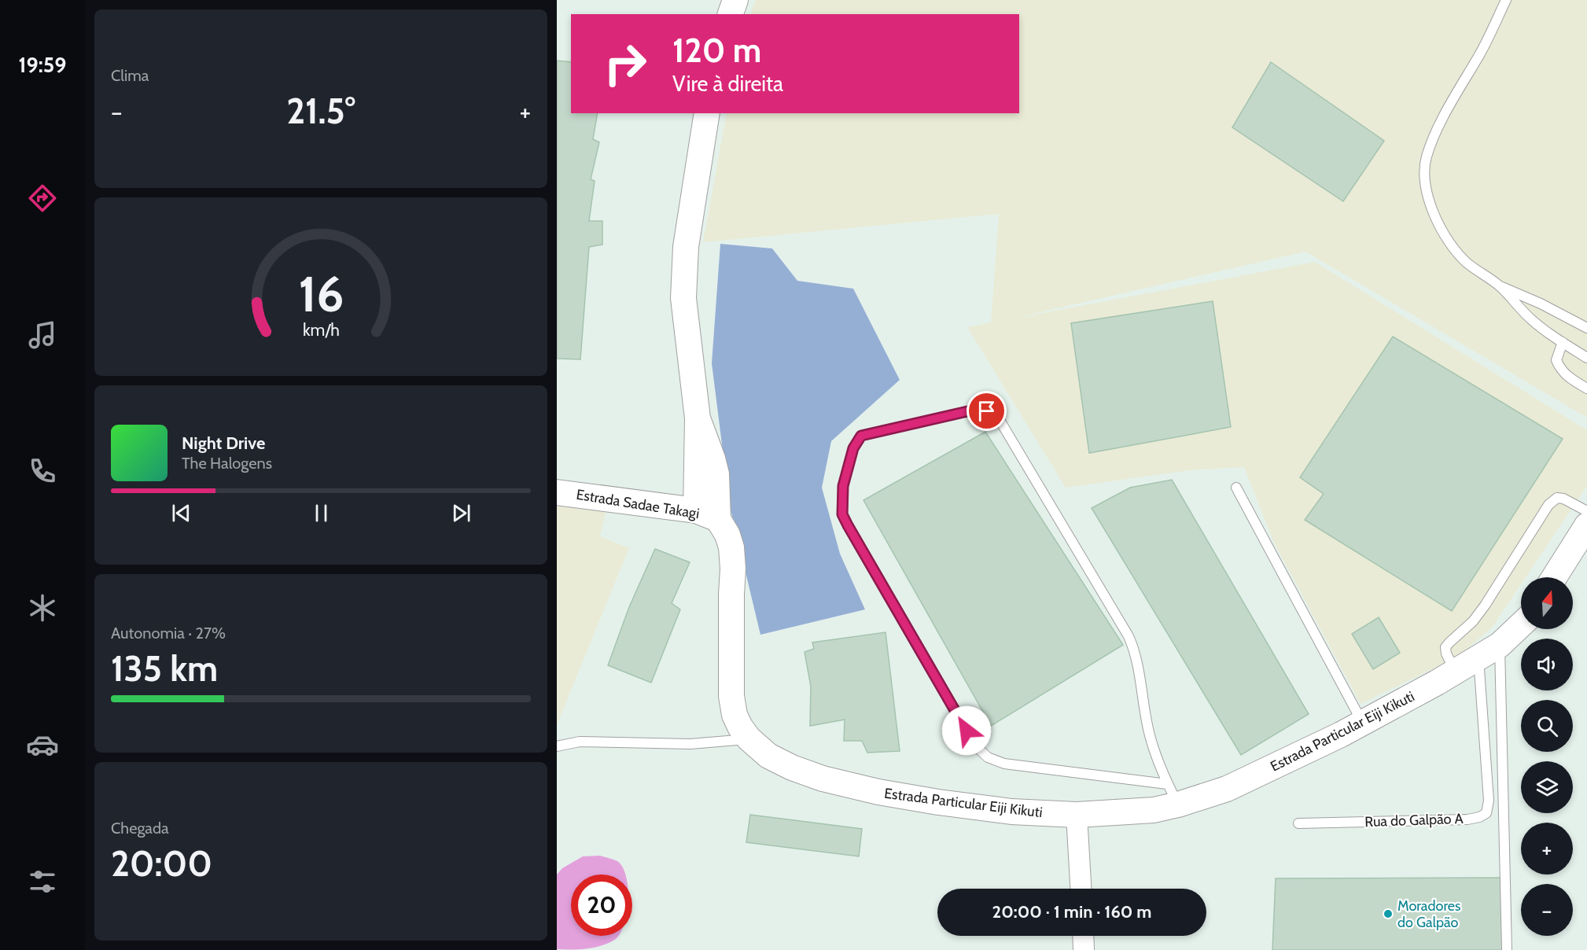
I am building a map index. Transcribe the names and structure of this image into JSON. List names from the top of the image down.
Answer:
{
  "streets": {
    "street": ["Estrada Sadae Takagi", "Estrada Particular Eiji Kikuti"],
    "lane": ["Rua do Galpão A"]
  },
  "crossings": [
    ["Estrada Sadae Takagi", "Estrada Particular Eiji Kikuti"],
    ["Estrada Particular Eiji Kikuti", "Rua do Galpão A"]
  ],
  "places": ["Moradores do Galpão"],
  "north": "top",
  "page": {
    "tabs": "19:59",
    "tile": [
      "Clima",
      ["Autonomia · 27%", "135 km"],
      ["Chegada", "20:00"]
    ],
    "turn": ["120 m", "Vire à direita"],
    "heat": ["−", "21.5°", "+"],
    "song": ["Night Drive", "The Halogens"],
    "map_buttons": ["+", "−"],
    "limit": "20",
    "trip": "20:00 · 1 min · 160 m",
    "gauge": ["16", "km/h"]
  }
}
